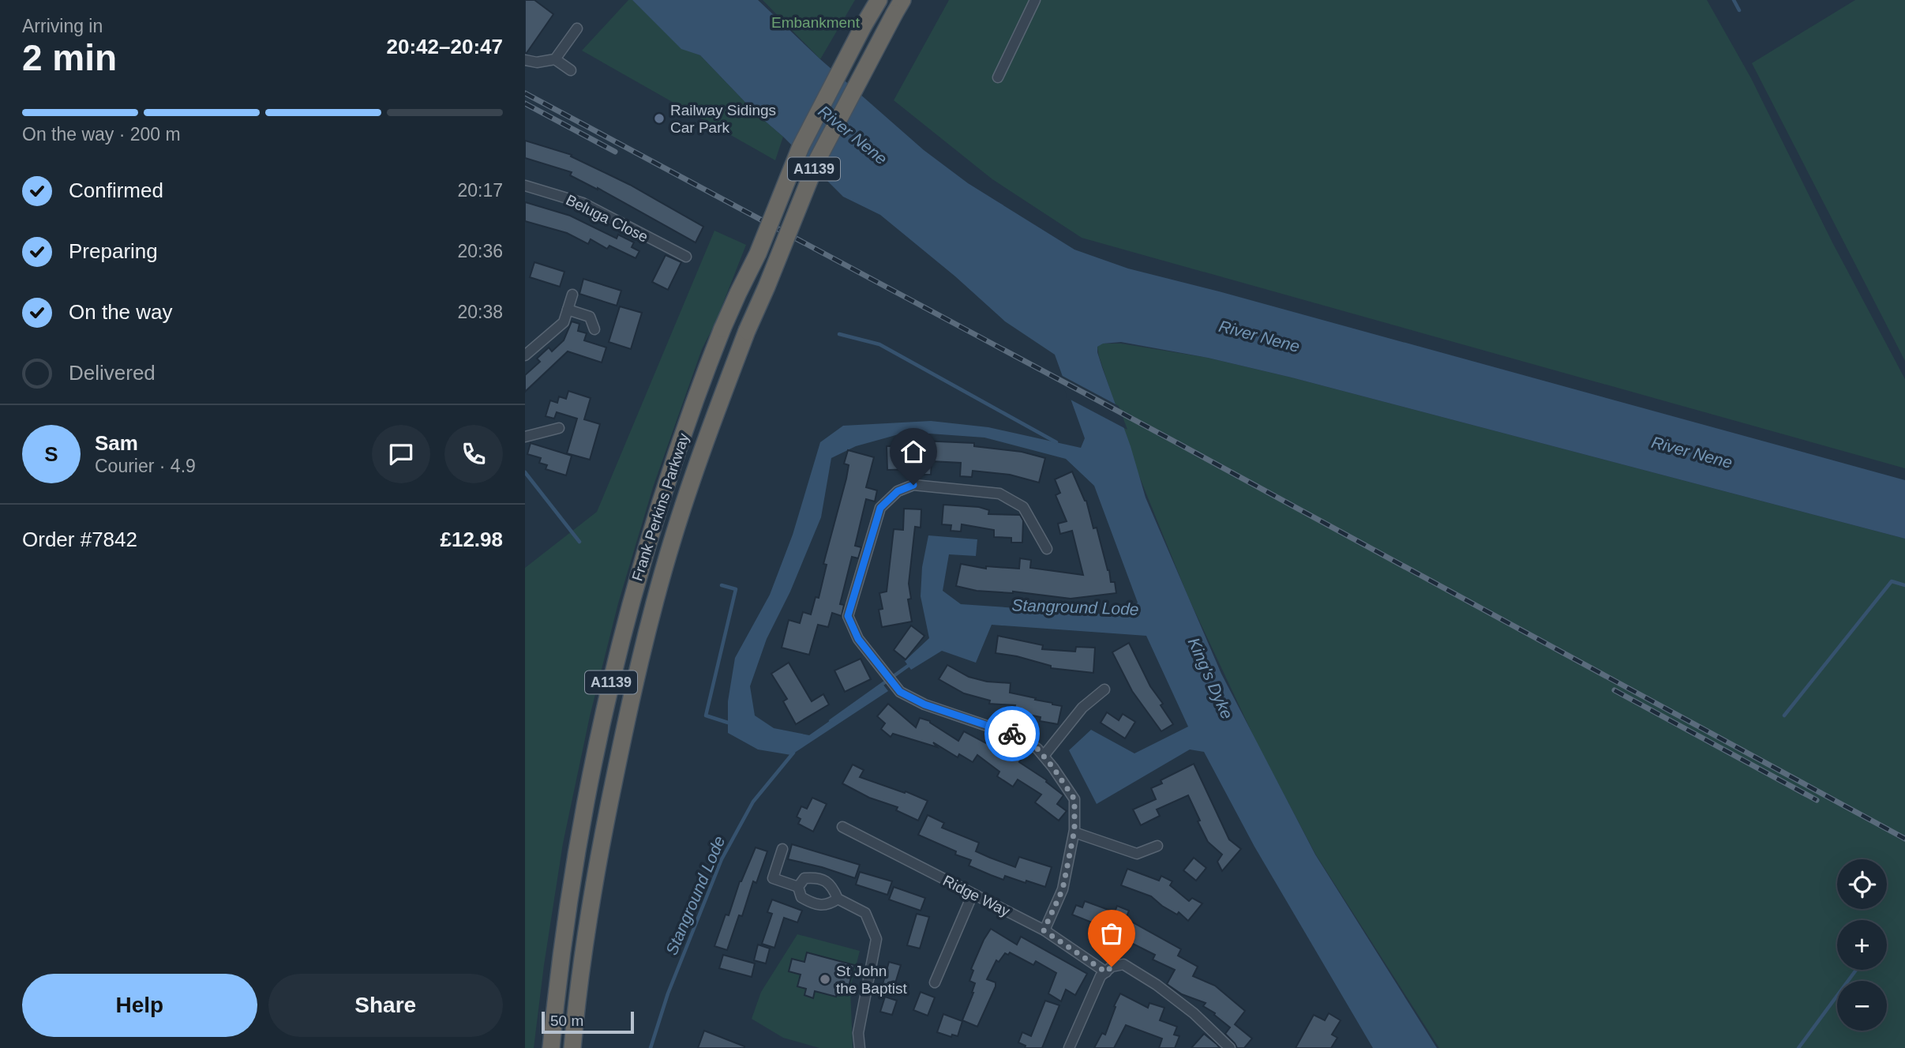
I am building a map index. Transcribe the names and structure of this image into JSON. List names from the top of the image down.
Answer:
{
  "streets": {
    "highway": ["A1139", "Frank Perkins Parkway"],
    "street": ["Beluga Close", "Ridge Way"]
  },
  "water": ["River Nene", "Stanground Lode", "King's Dyke"],
  "parks": ["Embankment"],
  "places": ["Railway Sidings Car Park", "St John the Baptist"],
  "scale_bar": "50 m",
  "page": {
    "heading": ["2 min", "Arriving in", "20:42–20:47"],
    "panel": [
      "Sam",
      "Courier · 4.9",
      "Order #7842",
      "£12.98"
    ],
    "bar": "On the way · 200 m",
    "list": [
      ["Confirmed", "20:17"],
      ["Preparing", "20:36"],
      ["On the way", "20:38"],
      "Delivered"
    ],
    "round": "S",
    "map_buttons": ["+", "−"],
    "buttons": ["Help", "Share"],
    "scale": "50 m"
  }
}
